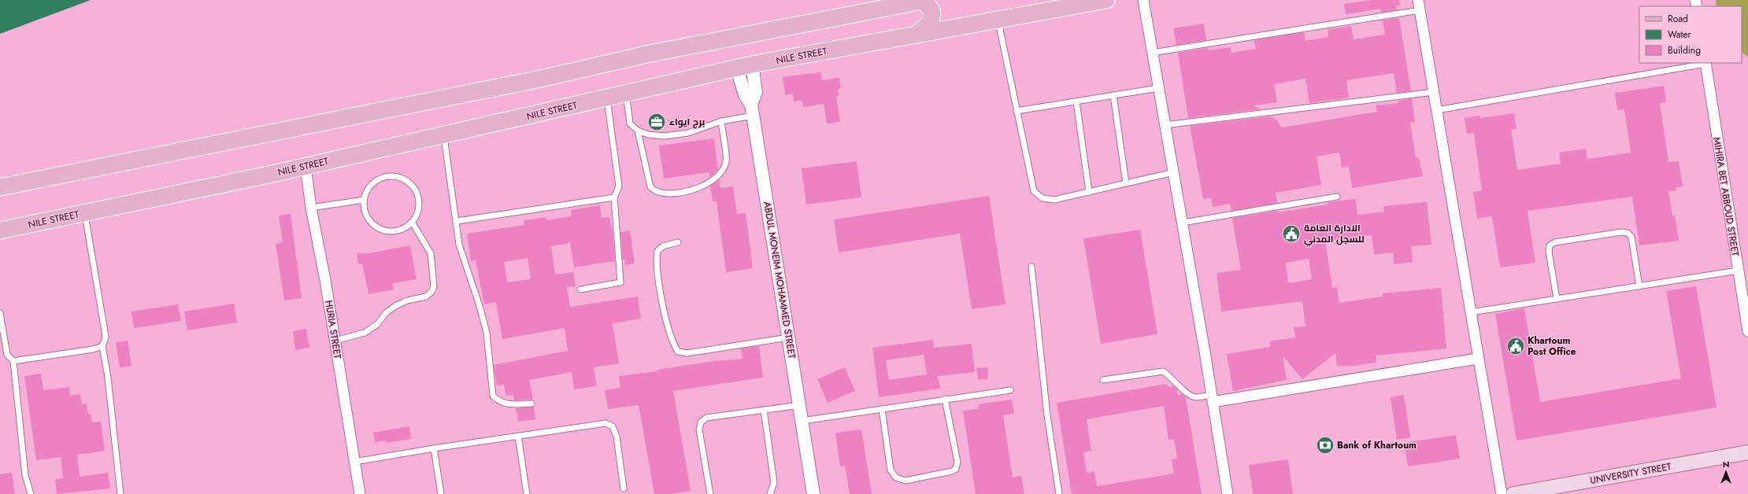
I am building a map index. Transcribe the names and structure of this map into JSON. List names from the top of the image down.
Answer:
{
  "streets": {
    "main road": ["NILE STREET", "UNIVERSITY STREET"],
    "street": ["MIHIRA BET ABBOUD STREET", "ABDUL MONEIM MOHAMMED STREET", "HURIA STREET"]
  },
  "crossings": [
    ["NILE STREET", "ABDUL MONEIM MOHAMMED STREET"],
    ["NILE STREET", "HURIA STREET"]
  ],
  "places": {
    "office": ["برج ايواء"],
    "public building": ["الادارة العامة للسجل المدني", "Khartoum Post Office"],
    "bank": ["Bank of Khartoum"]
  },
  "legend": ["Road", "Water", "Building"],
  "north": "top"
}
